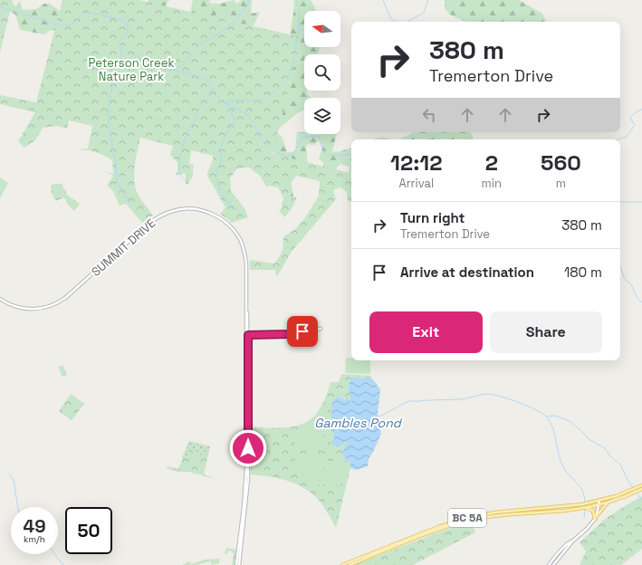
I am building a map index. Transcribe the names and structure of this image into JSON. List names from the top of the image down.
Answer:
{
  "streets": {
    "main road": ["SUMMIT DRIVE", "BC 5A"]
  },
  "water": ["Gambles Pond"],
  "parks": ["Peterson Creek Nature Park"],
  "north": "left",
  "page": {
    "turn": ["380 m", "Tremerton Drive"],
    "eta": [
      "12:12",
      "Arrival",
      "2",
      "min",
      "560",
      "m"
    ],
    "list": [
      {
        "name": "Turn right",
        "note": "Tremerton Drive",
        "value": "380 m"
      },
      {
        "name": "Arrive at destination",
        "value": "180 m"
      }
    ],
    "buttons": ["Exit", "Share"],
    "speed": "49 km/h",
    "limit": "50"
  }
}
